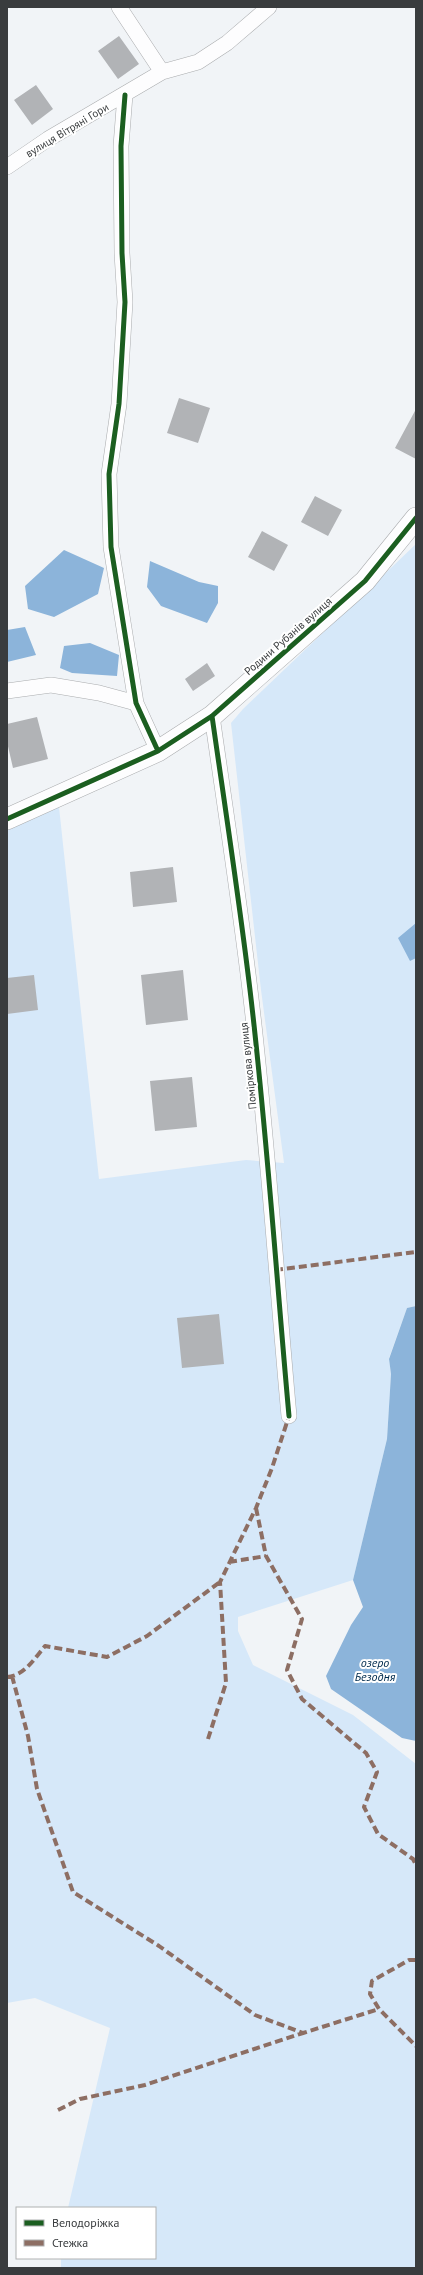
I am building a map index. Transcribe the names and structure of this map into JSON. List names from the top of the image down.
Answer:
{
  "streets": {
    "street": ["вулиця Вітряні Гори", "Родини Рубанів вулиця", "Поміркова вулиця"]
  },
  "crossings": [
    ["Родини Рубанів вулиця", "Поміркова вулиця"]
  ],
  "water": ["озеро Безодня"],
  "legend": ["Велодоріжка", "Стежка"]
}
